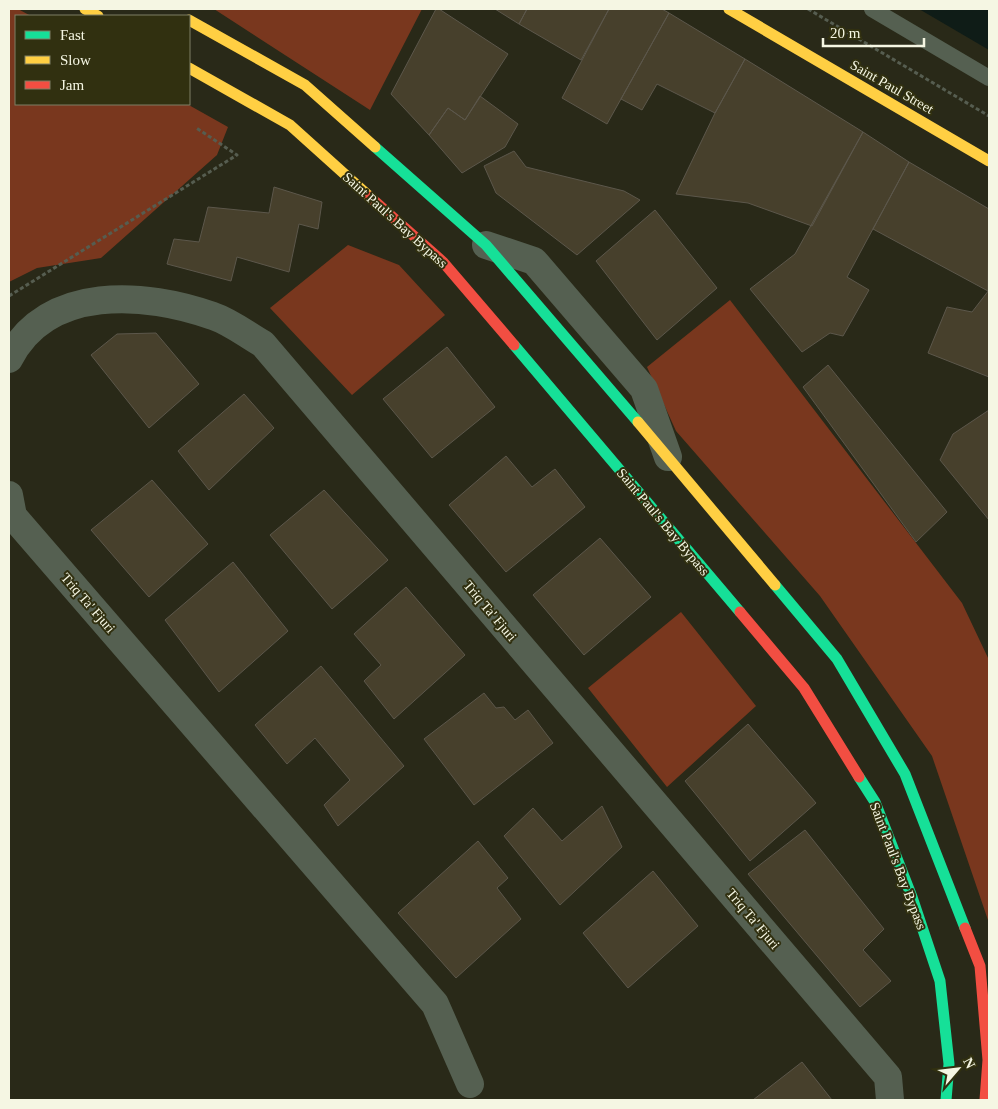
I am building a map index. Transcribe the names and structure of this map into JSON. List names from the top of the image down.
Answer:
{
  "streets": {
    "main road": ["Saint Paul Street", "Saint Paul's Bay Bypass"],
    "street": ["Triq Ta' Fjuri"]
  },
  "legend": ["Fast", "Slow", "Jam"],
  "scale_bar": "20 m",
  "north": "top right"
}
